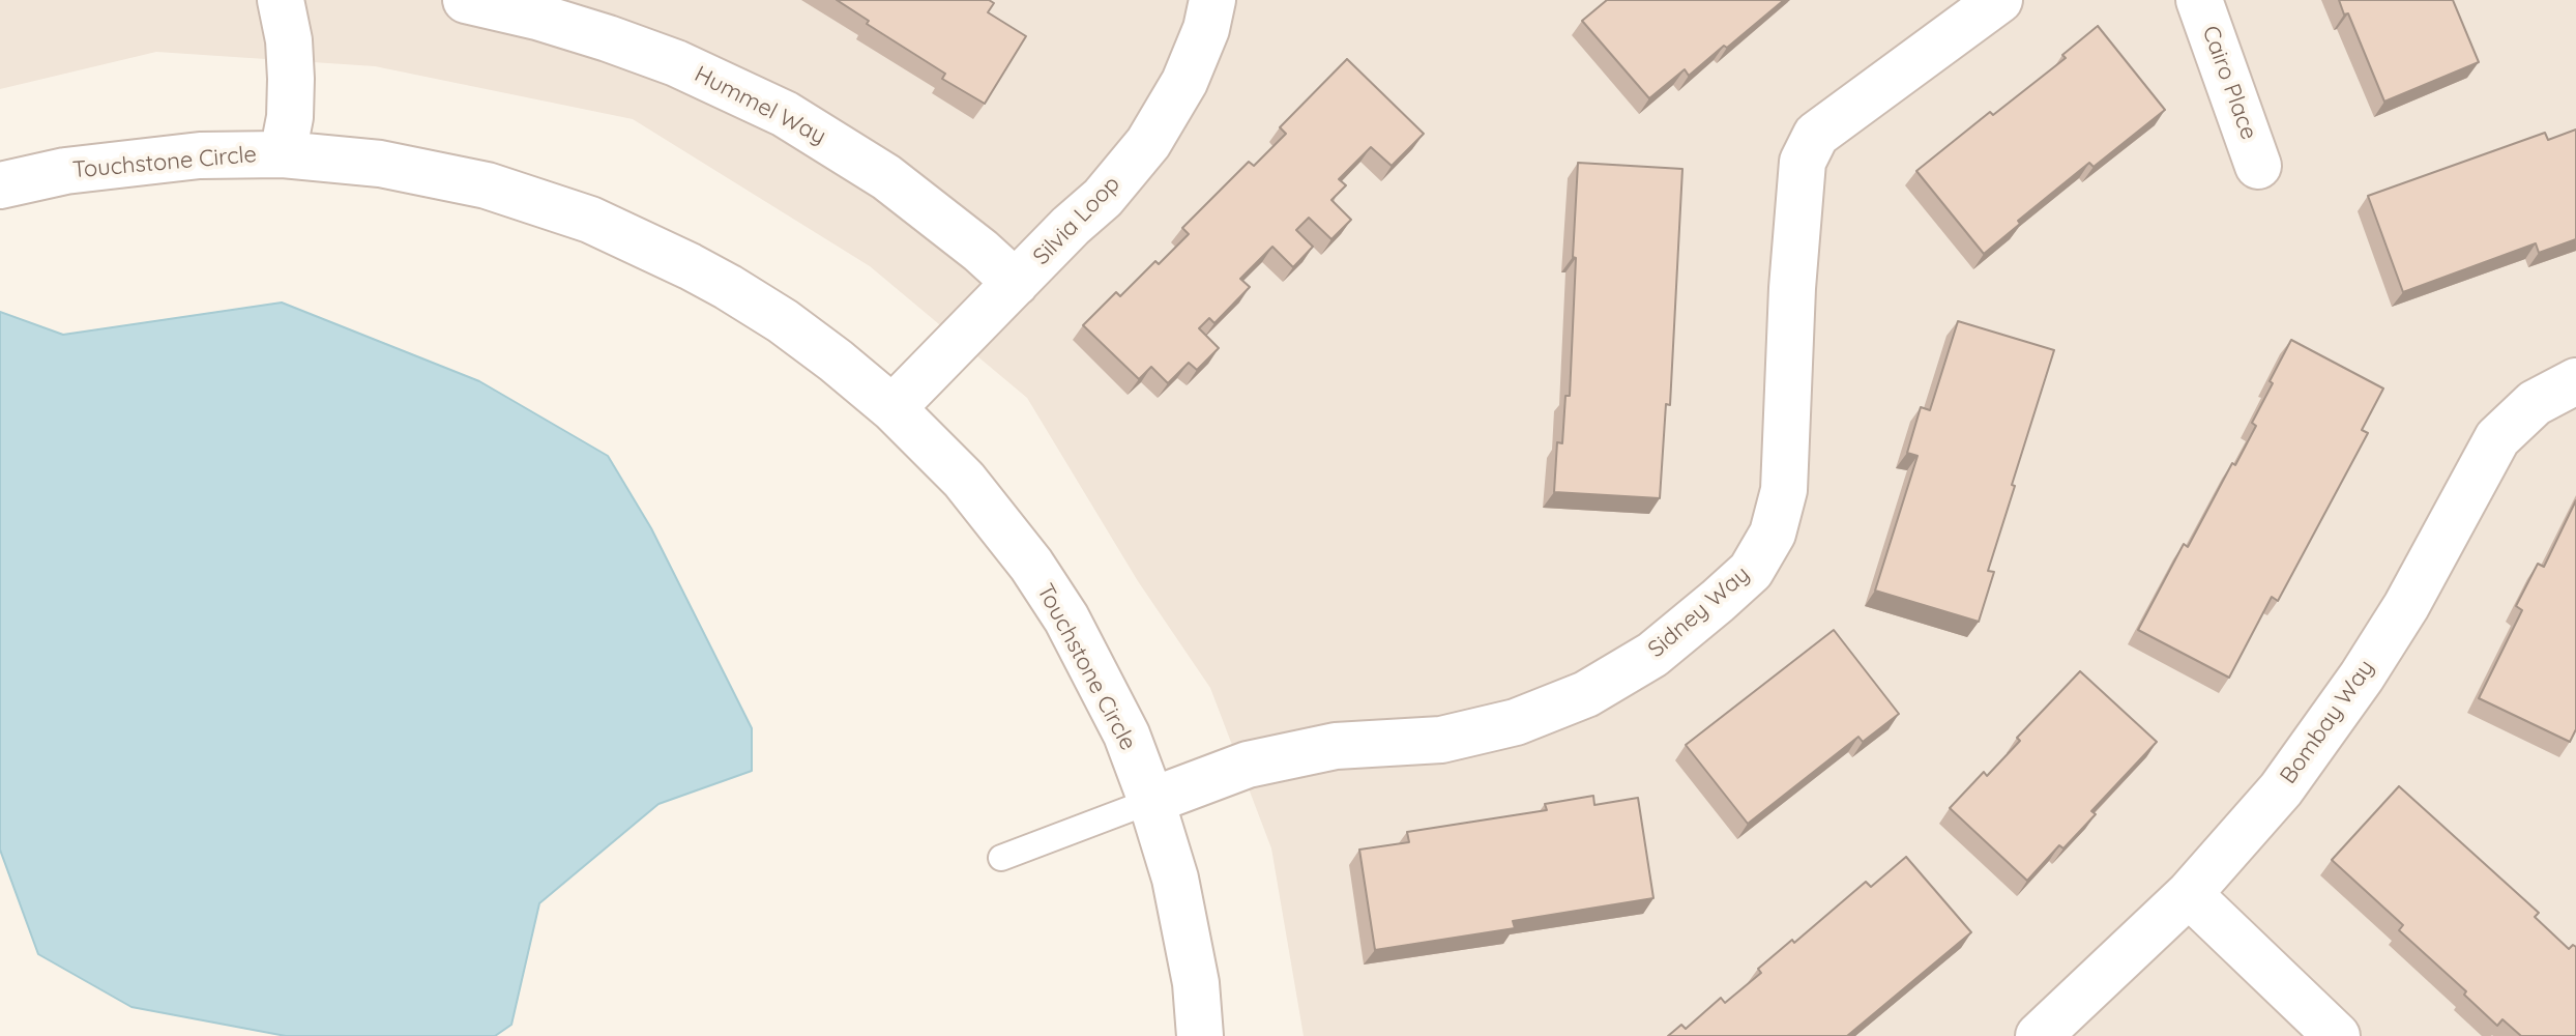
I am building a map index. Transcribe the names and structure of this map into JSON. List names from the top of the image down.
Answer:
{
  "streets": {
    "street": [
      "Cairo Place",
      "Hummel Way",
      "Touchstone Circle",
      "Silvia Loop",
      "Sidney Way",
      "Bombay Way"
    ]
  },
  "crossings": [
    ["Hummel Way", "Silvia Loop"],
    ["Touchstone Circle", "Silvia Loop"],
    ["Touchstone Circle", "Sidney Way"]
  ]
}
